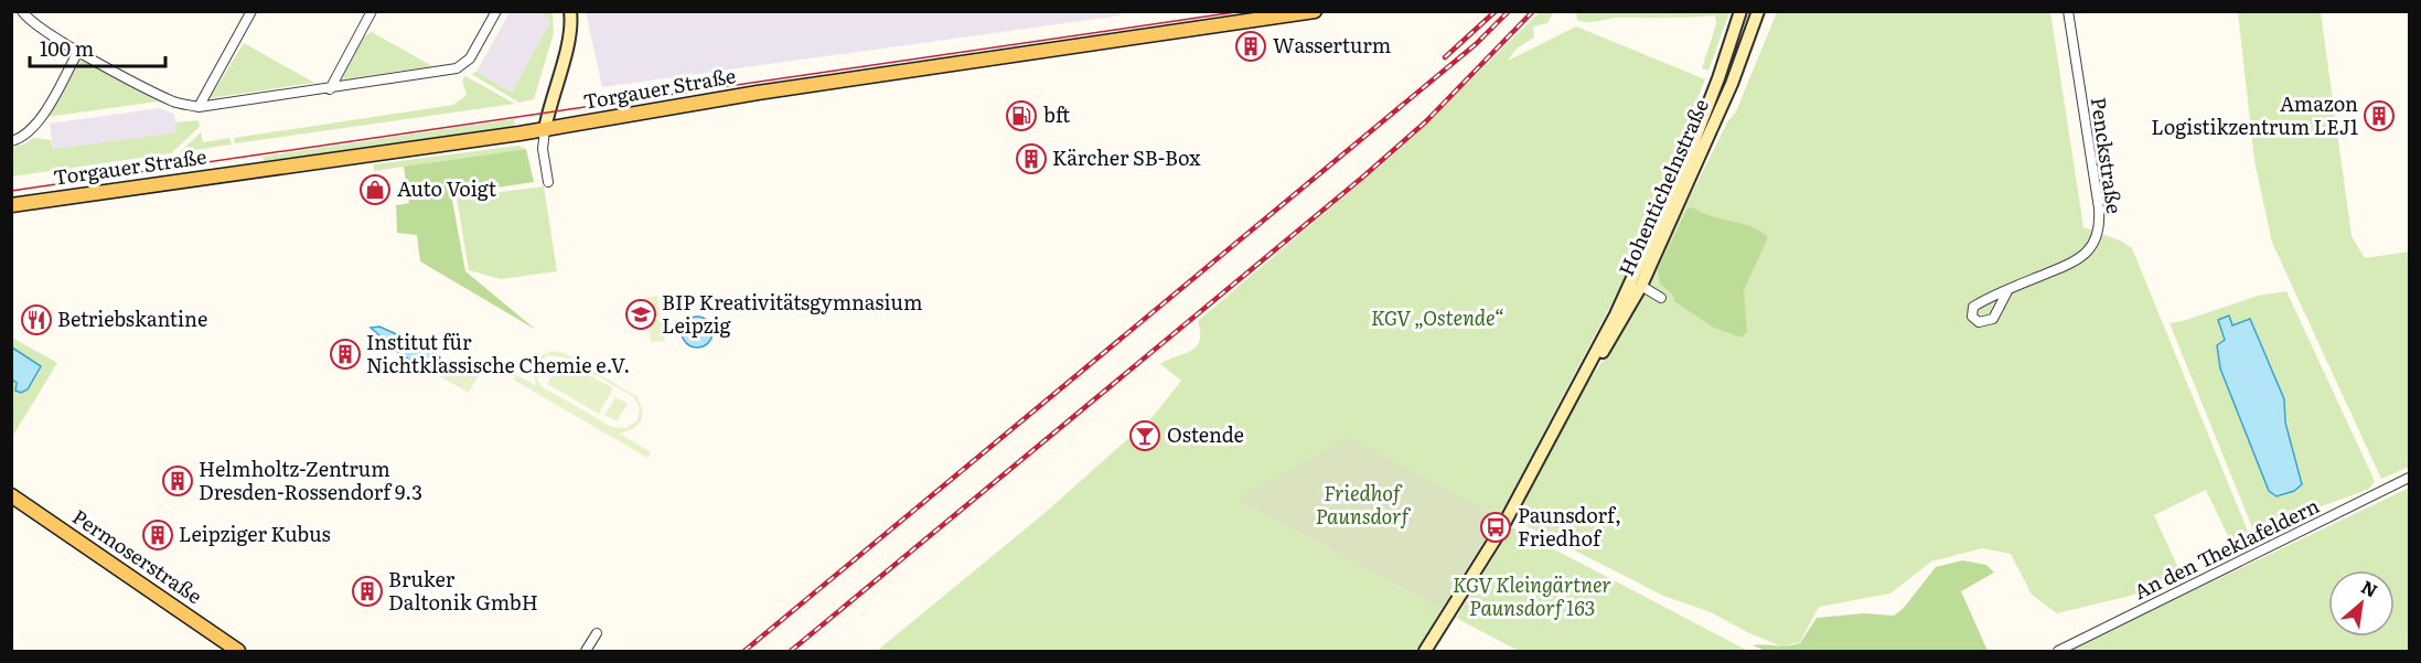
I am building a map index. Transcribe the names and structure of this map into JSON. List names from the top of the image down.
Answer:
{
  "streets": {
    "main road": ["Torgauer Straße", "Hohentichelnstraße", "Permoserstraße"],
    "street": ["Penckstraße", "An den Theklafeldern"]
  },
  "parks": ["KGV „Ostende“", "Friedhof Paunsdorf", "KGV Kleingärtner Paunsdorf 163"],
  "places": {
    "building": [
      "Wasserturm",
      "Amazon Logistikzentrum LEJ1",
      "Kärcher SB-Box",
      "Institut für Nichtklassische Chemie e.V.",
      "Helmholtz-Zentrum Dresden-Rossendorf 9.3",
      "Leipziger Kubus",
      "Bruker Daltonik GmbH"
    ],
    "fuel station": ["bft"],
    "shop": ["Auto Voigt"],
    "school or university": ["BIP Kreativitätsgymnasium Leipzig"],
    "restaurant": ["Betriebskantine"],
    "bar": ["Ostende"],
    "bus stop": ["Paunsdorf, Friedhof"]
  },
  "scale_bar": "100 m",
  "north": "top right"
}
